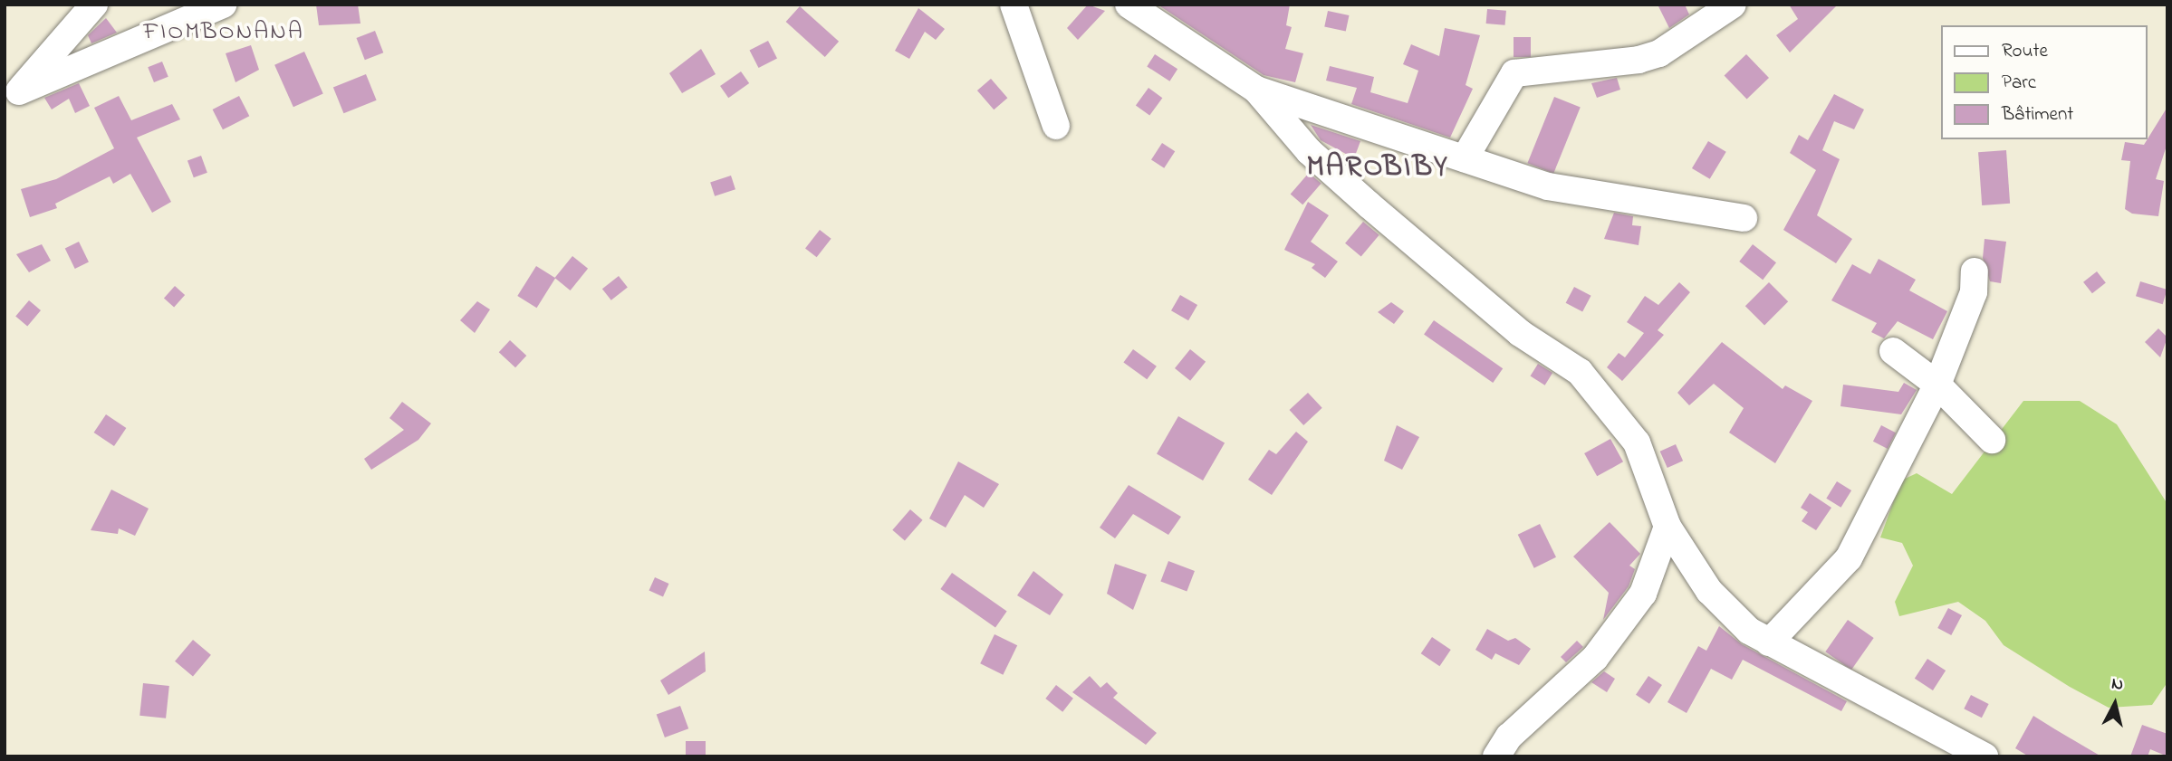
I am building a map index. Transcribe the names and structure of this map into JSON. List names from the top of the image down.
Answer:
{
  "districts": ["FIOMBONANA", "MAROBIBY"],
  "legend": ["Route", "Parc", "Bâtiment"],
  "north": "top"
}
